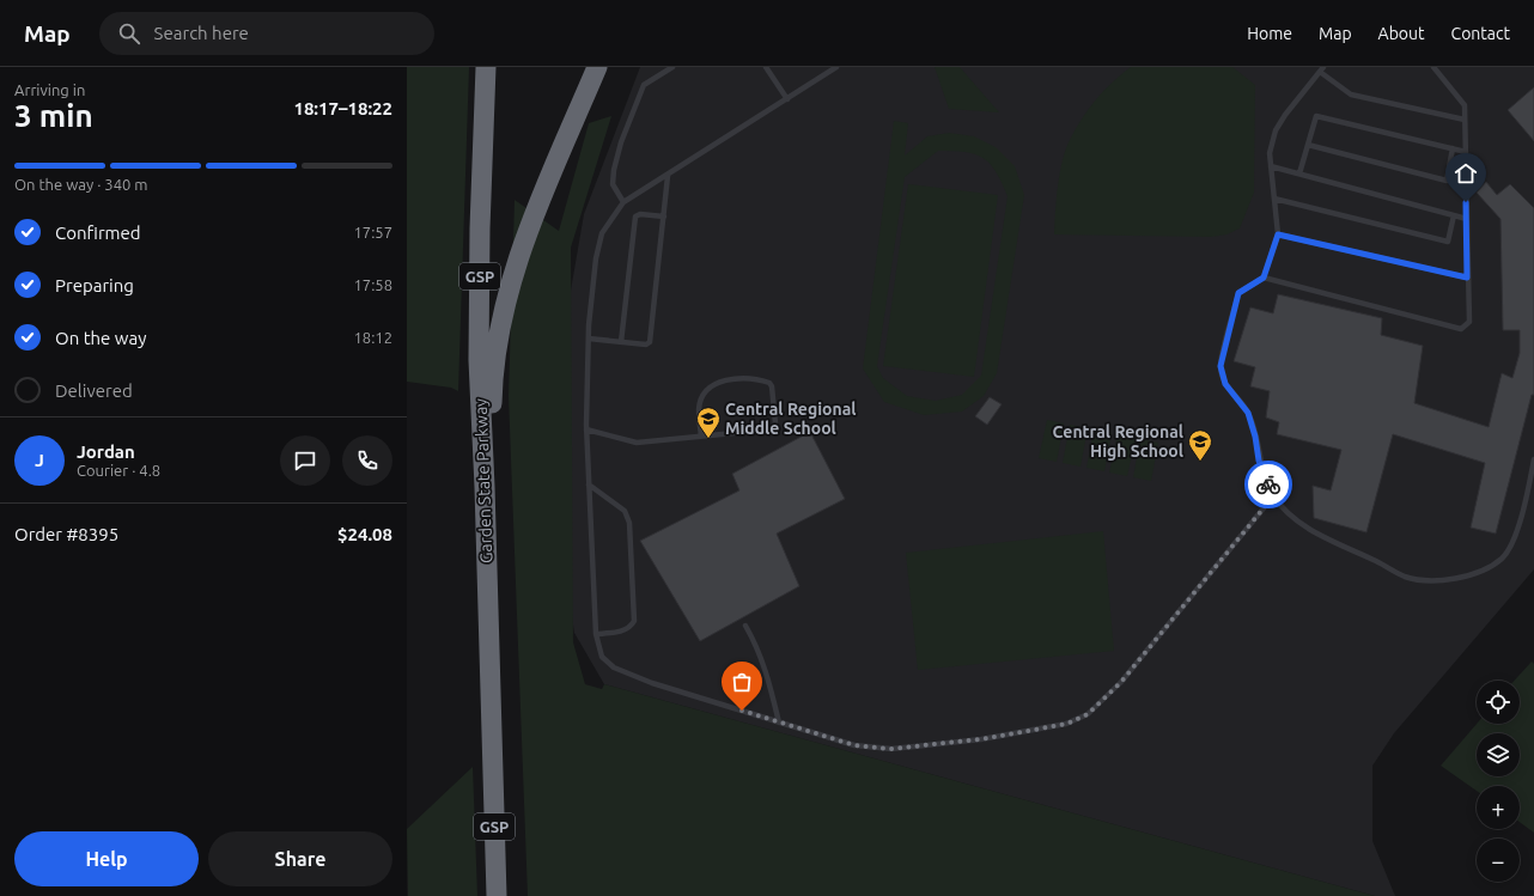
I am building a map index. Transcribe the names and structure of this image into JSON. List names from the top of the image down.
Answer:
{
  "streets": {
    "highway": ["GSP", "Garden State Parkway"]
  },
  "places": {
    "school or university": ["Central Regional Middle School", "Central Regional High School"]
  },
  "page": {
    "header": "Map",
    "search": "Search here",
    "nav": [
      "Home",
      "Map",
      "About",
      "Contact"
    ],
    "heading": ["3 min", "Arriving in", "18:17–18:22"],
    "panel": [
      "Jordan",
      "Courier · 4.8",
      "Order #8395",
      "$24.08"
    ],
    "bar": "On the way · 340 m",
    "list": [
      ["Confirmed", "17:57"],
      ["Preparing", "17:58"],
      ["On the way", "18:12"],
      "Delivered"
    ],
    "round": "J",
    "map_buttons": ["+", "−"],
    "buttons": ["Help", "Share"]
  }
}
